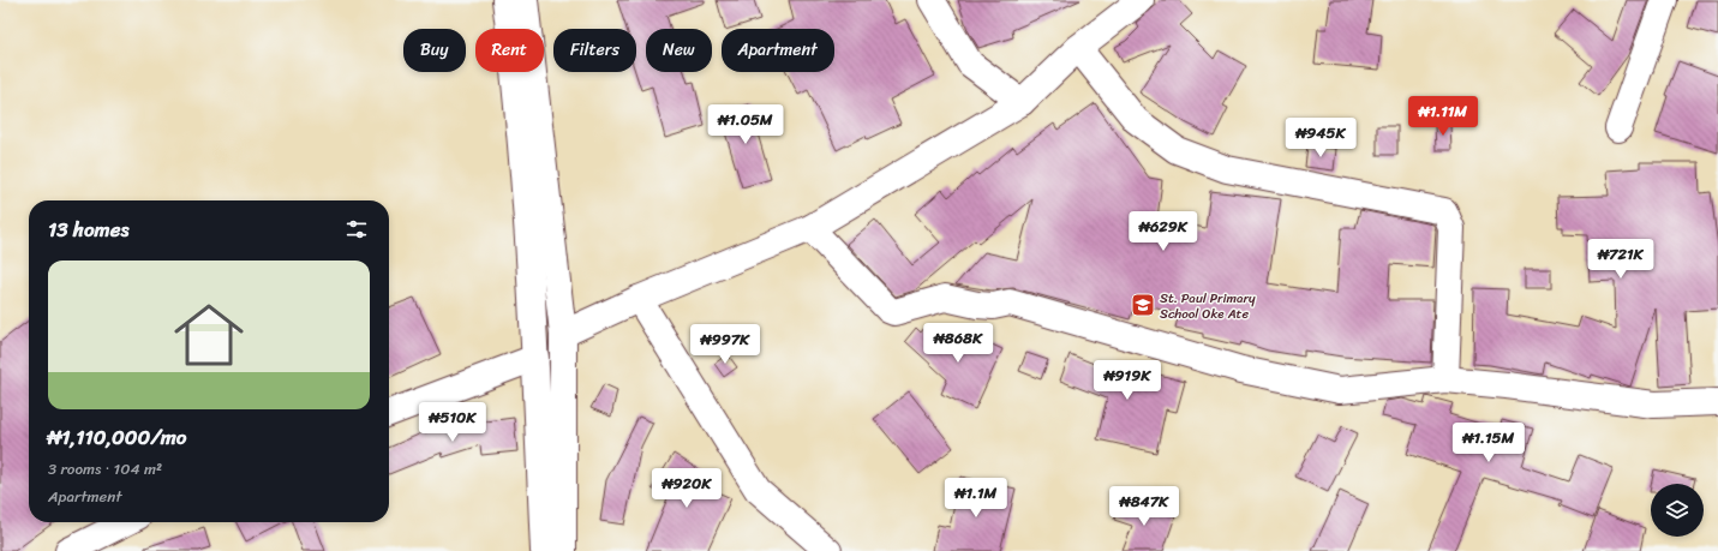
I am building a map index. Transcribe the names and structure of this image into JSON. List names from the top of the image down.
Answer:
{
  "places": {
    "school or university": ["St. Paul Primary School Oke Ate"]
  },
  "page": {
    "chip": [
      "Buy",
      "Rent",
      "Filters",
      "New",
      "Apartment"
    ],
    "price": [
      "₦1.11M",
      "₦1.05M",
      "₦945K",
      "₦629K",
      "₦721K",
      "₦868K",
      "₦997K",
      "₦919K",
      "₦510K",
      "₦1.15M",
      "₦920K",
      "₦1.1M",
      "₦847K"
    ],
    "heading": "13 homes",
    "list": [
      {
        "name": "₦1,110,000/mo",
        "note": "3 rooms · 104 m² · Apartment"
      }
    ]
  }
}
